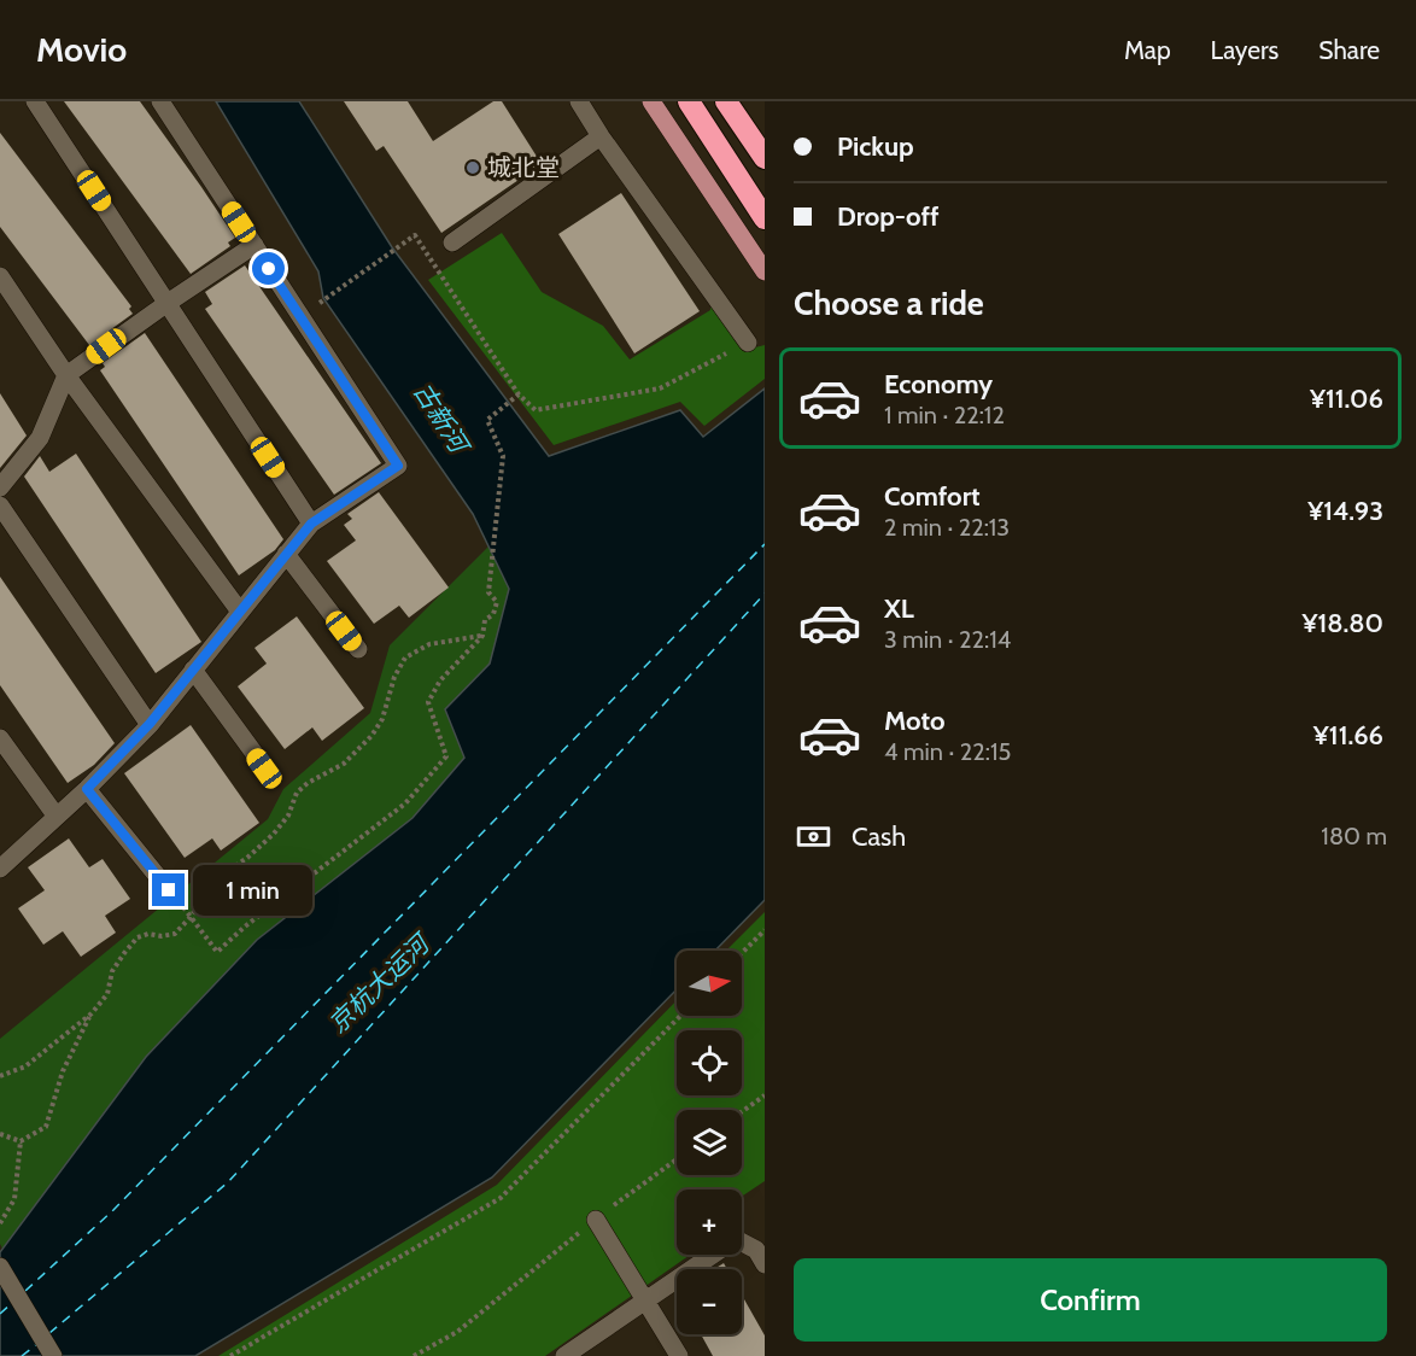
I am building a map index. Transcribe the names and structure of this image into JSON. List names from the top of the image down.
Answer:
{
  "water": ["古新河", "京杭大运河"],
  "places": ["城北堂"],
  "north": "right",
  "page": {
    "header": "Movio",
    "nav": ["Map", "Layers", "Share"],
    "banner": ["Pickup", "Drop-off"],
    "heading": "Choose a ride",
    "list": [
      {
        "name": "Economy",
        "note": "1 min · 22:12",
        "value": "¥11.06"
      },
      {
        "name": "Comfort",
        "note": "2 min · 22:13",
        "value": "¥14.93"
      },
      {
        "name": "XL",
        "note": "3 min · 22:14",
        "value": "¥18.80"
      },
      {
        "name": "Moto",
        "note": "4 min · 22:15",
        "value": "¥11.66"
      }
    ],
    "pay": ["Cash", "180 m"],
    "bubble": "1 min",
    "map_buttons": ["+", "−"],
    "buttons": "Confirm"
  }
}
